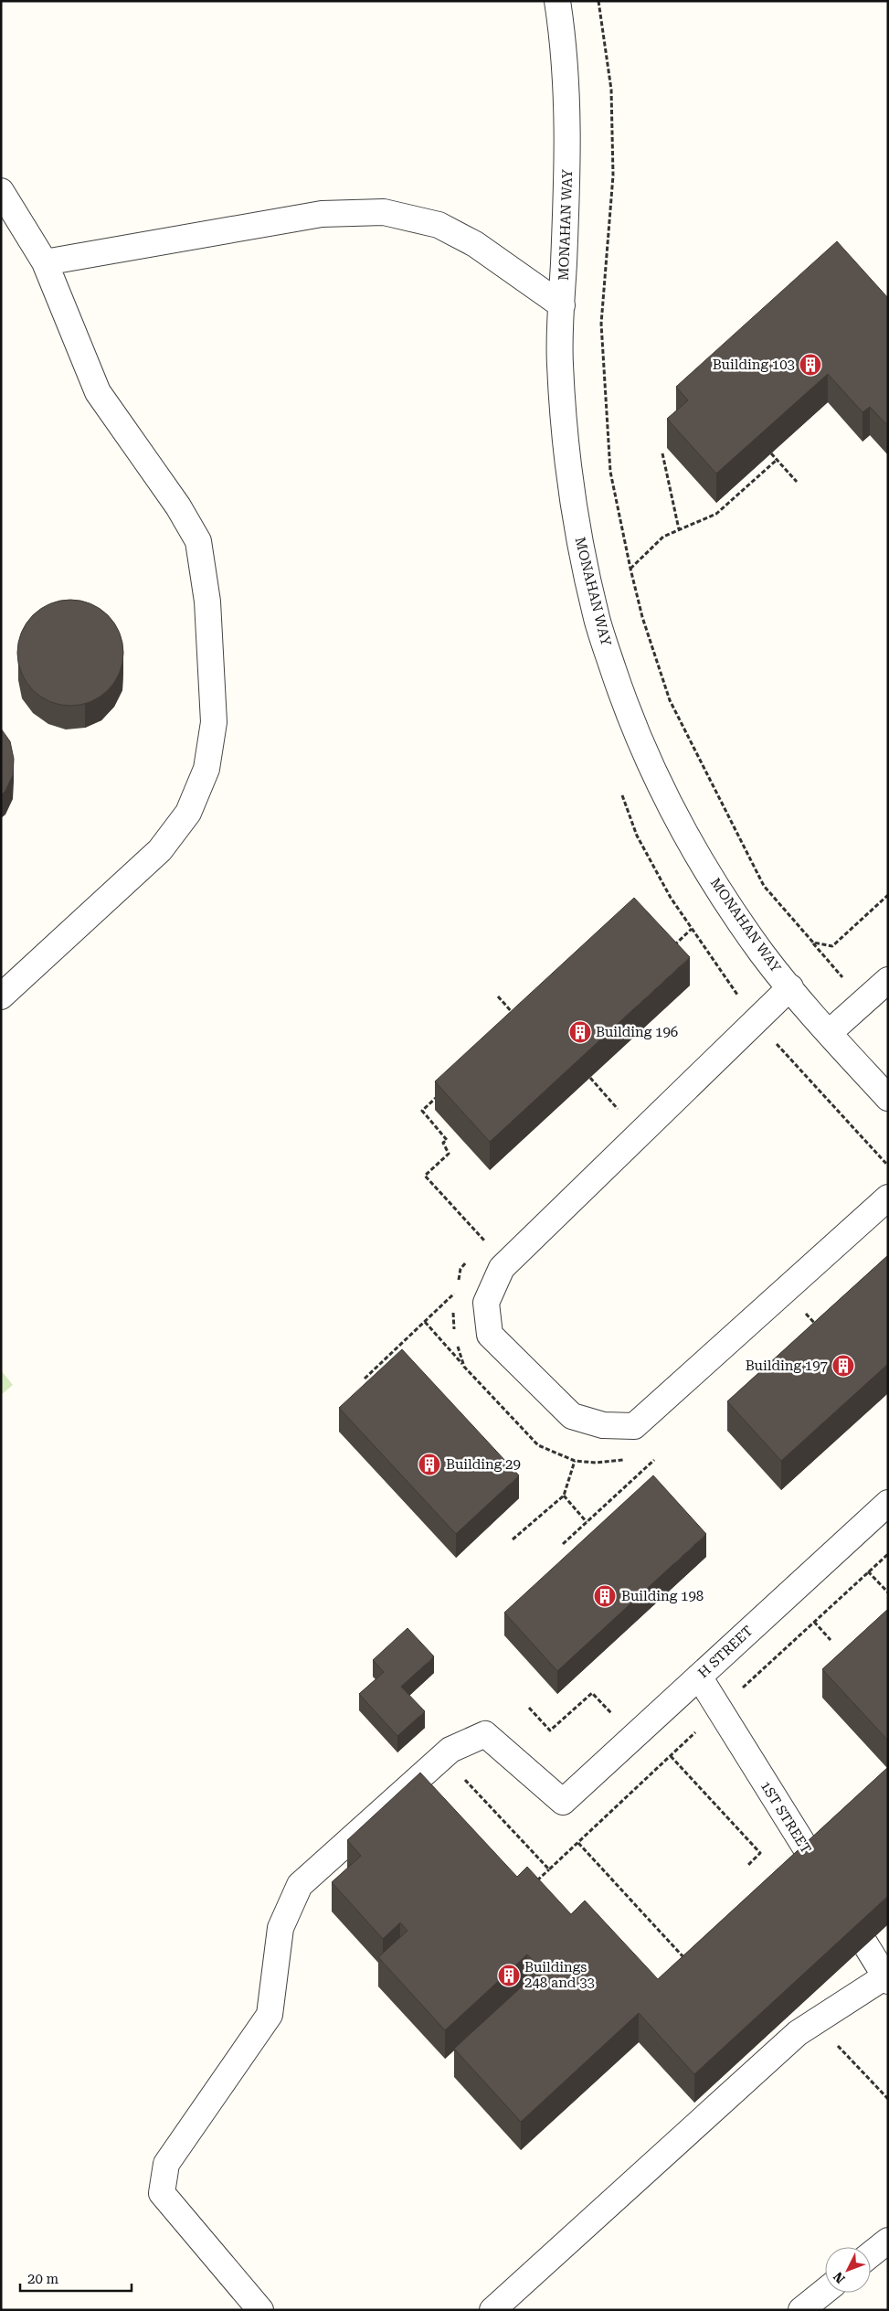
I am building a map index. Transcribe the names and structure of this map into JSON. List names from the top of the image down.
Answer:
{
  "streets": {
    "street": ["MONAHAN WAY", "H STREET", "1ST STREET"]
  },
  "crossings": [
    ["H STREET", "1ST STREET"]
  ],
  "places": {
    "building": [
      "Building 103",
      "Building 196",
      "Building 197",
      "Building 29",
      "Building 198",
      "Buildings 248 and 33"
    ]
  },
  "scale_bar": "20 m",
  "north": "bottom left"
}
